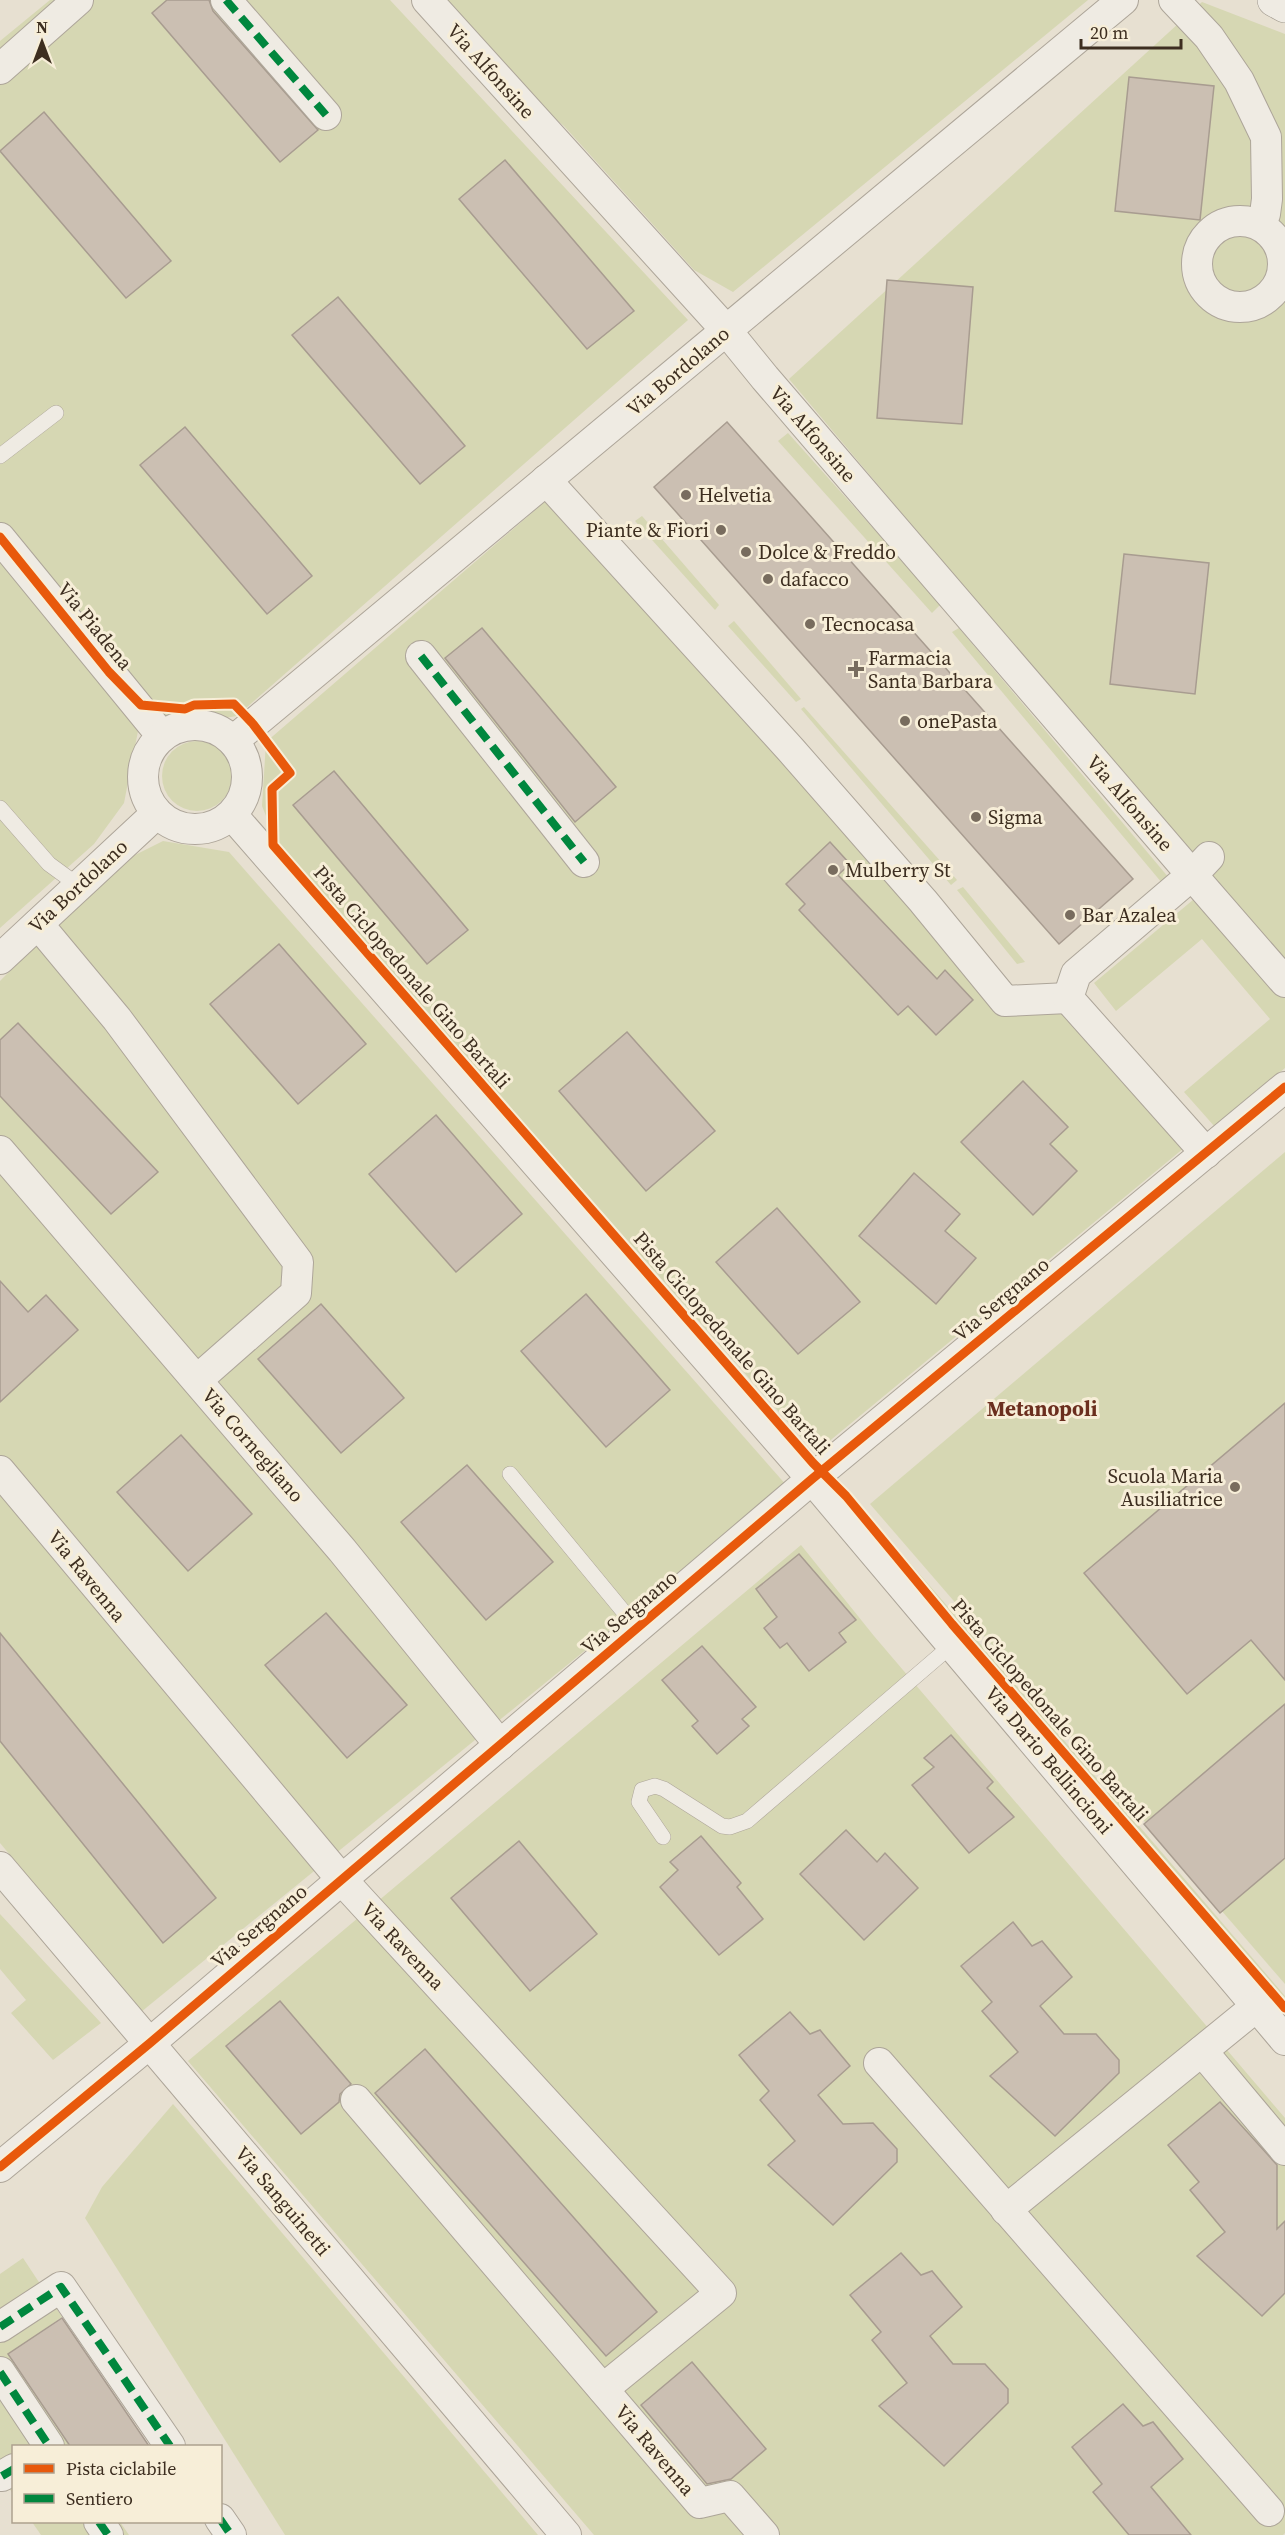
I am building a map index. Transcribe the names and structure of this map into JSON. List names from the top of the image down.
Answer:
{
  "streets": {
    "street": [
      "Via Alfonsine",
      "Via Bordolano",
      "Via Piadena",
      "Via Sergnano",
      "Via Cornegliano",
      "Via Ravenna",
      "Via Dario Bellincioni",
      "Via Sanguinetti"
    ],
    "cycle path": ["Pista Ciclopedonale Gino Bartali"]
  },
  "crossings": [
    ["Via Alfonsine", "Via Bordolano"],
    ["Via Bordolano", "Via Piadena"],
    ["Via Sergnano", "Via Cornegliano"],
    ["Via Sergnano", "Via Ravenna"],
    ["Via Sergnano", "Via Dario Bellincioni"],
    ["Via Sergnano", "Via Sanguinetti"]
  ],
  "districts": ["Metanopoli"],
  "places": {
    "other": [
      "Helvetia",
      "Piante & Fiori",
      "Dolce & Freddo",
      "dafacco",
      "Tecnocasa",
      "onePasta",
      "Sigma",
      "Mulberry St",
      "Bar Azalea",
      "Scuola Maria Ausiliatrice"
    ],
    "health": ["Farmacia Santa Barbara"]
  },
  "legend": ["Pista ciclabile", "Sentiero"],
  "scale_bar": "20 m",
  "north": "top"
}
